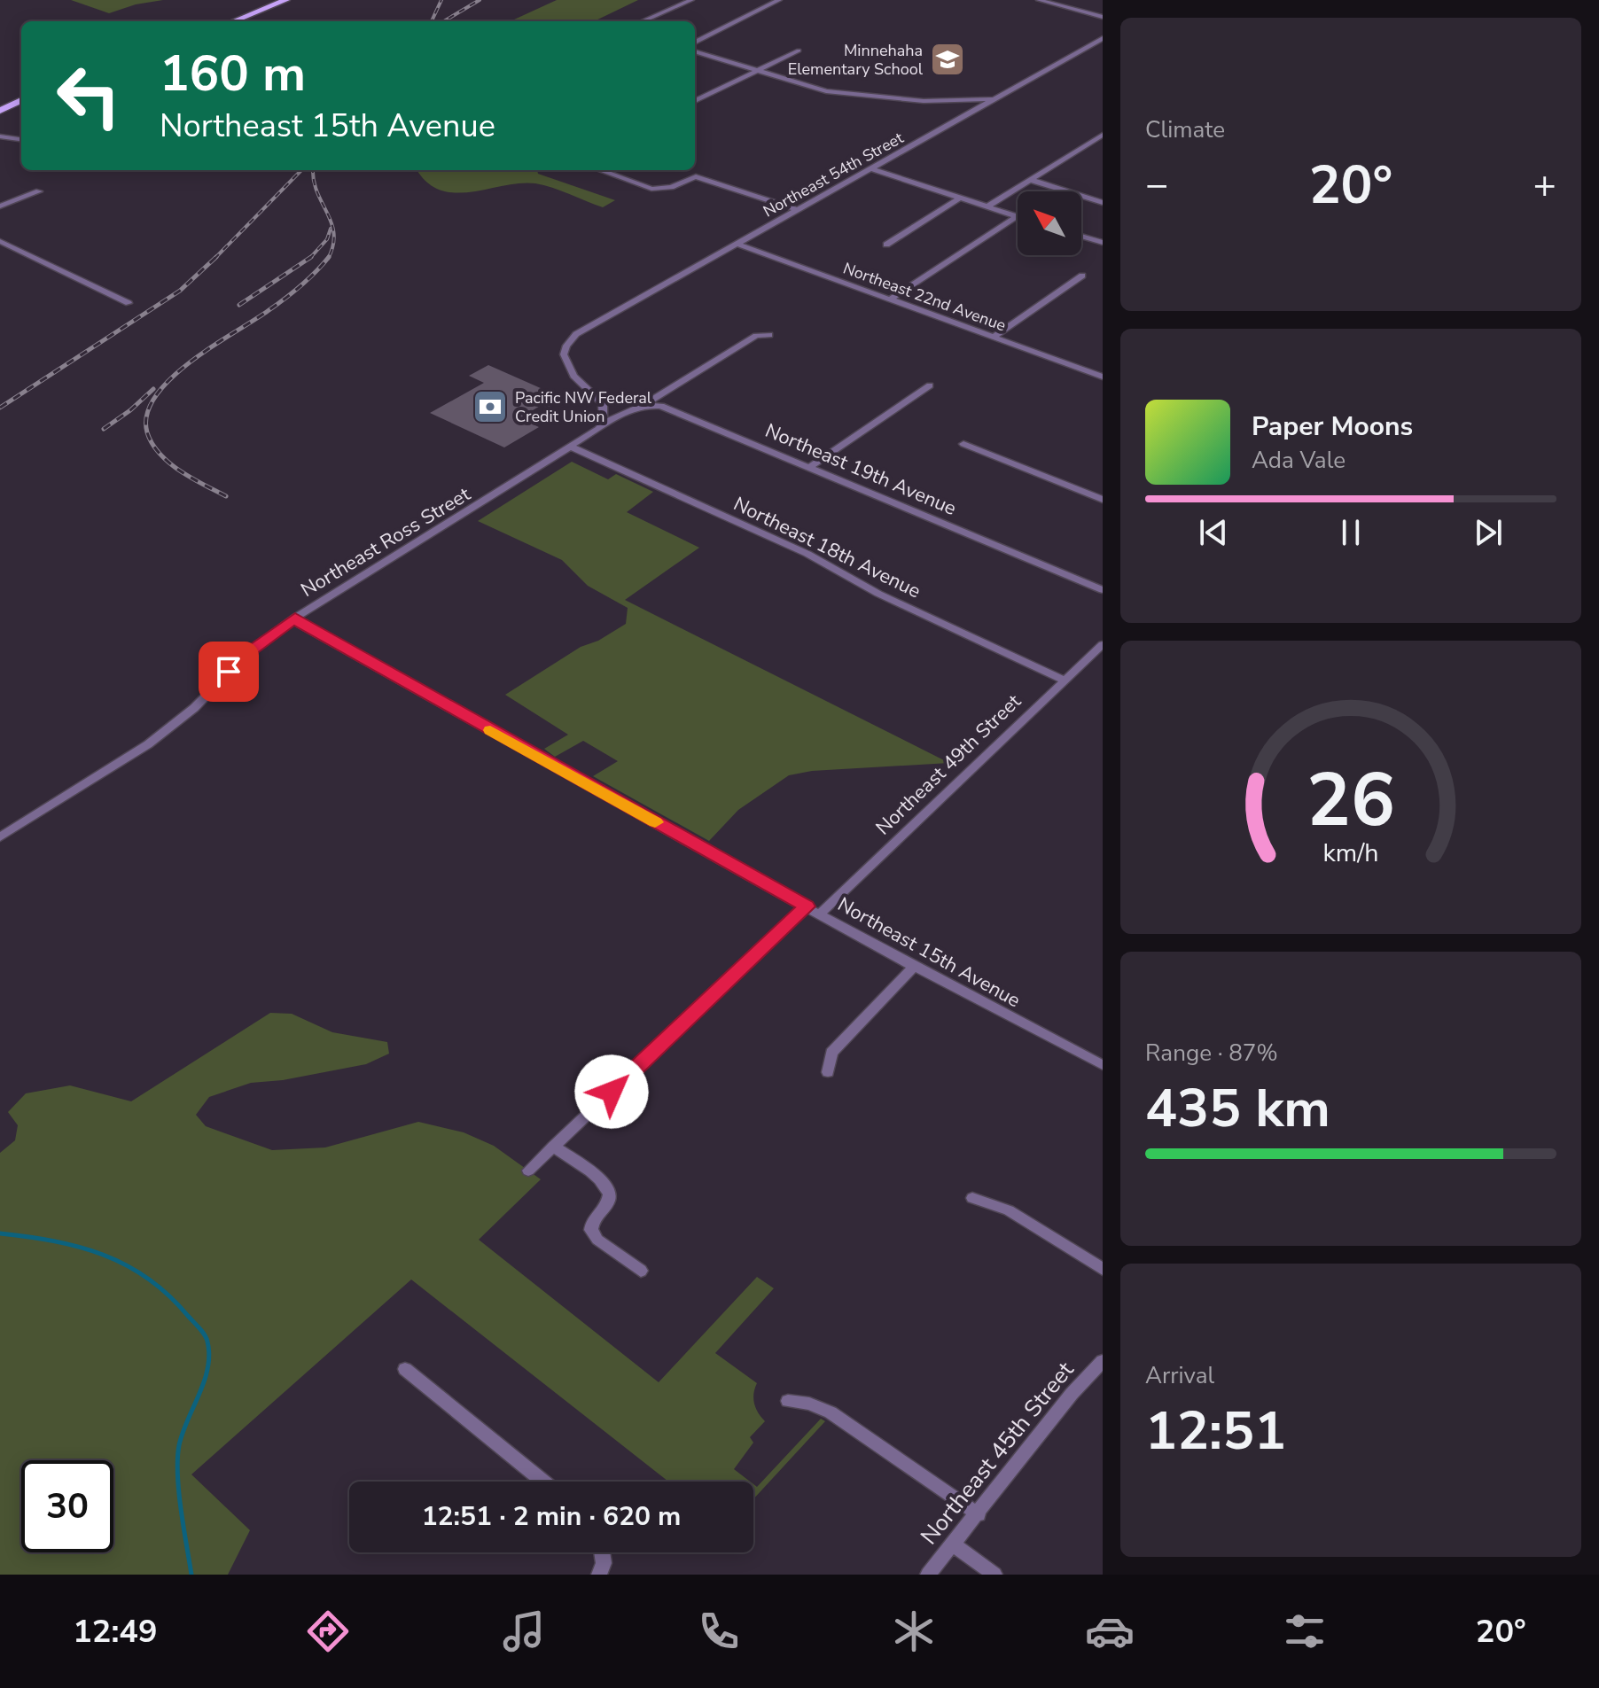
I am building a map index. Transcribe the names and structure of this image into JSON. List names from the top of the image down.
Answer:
{
  "streets": {
    "street": [
      "Northeast 54th Street",
      "Northeast 22nd Avenue",
      "Northeast 19th Avenue",
      "Northeast Ross Street",
      "Northeast 18th Avenue",
      "Northeast 49th Street",
      "Northeast 15th Avenue",
      "Northeast 45th Street"
    ]
  },
  "crossings": [
    ["Northeast 54th Street", "Northeast 22nd Avenue"],
    ["Northeast 54th Street", "Northeast Ross Street"],
    ["Northeast Ross Street", "Northeast 18th Avenue"],
    ["Northeast Ross Street", "Northeast 15th Avenue"],
    ["Northeast 18th Avenue", "Northeast 49th Street"],
    ["Northeast 49th Street", "Northeast 15th Avenue"]
  ],
  "places": {
    "school or university": ["Minnehaha Elementary School"],
    "bank": ["Pacific NW Federal Credit Union"]
  },
  "north": "top left",
  "page": {
    "tile": [
      "Climate",
      ["Range · 87%", "435 km"],
      ["Arrival", "12:51"]
    ],
    "turn": ["160 m", "Northeast 15th Avenue"],
    "heat": ["−", "20°", "+"],
    "song": ["Paper Moons", "Ada Vale"],
    "limit": "30",
    "trip": "12:51 · 2 min · 620 m",
    "tabs": ["12:49", "20°"],
    "gauge": ["26", "km/h"]
  }
}
